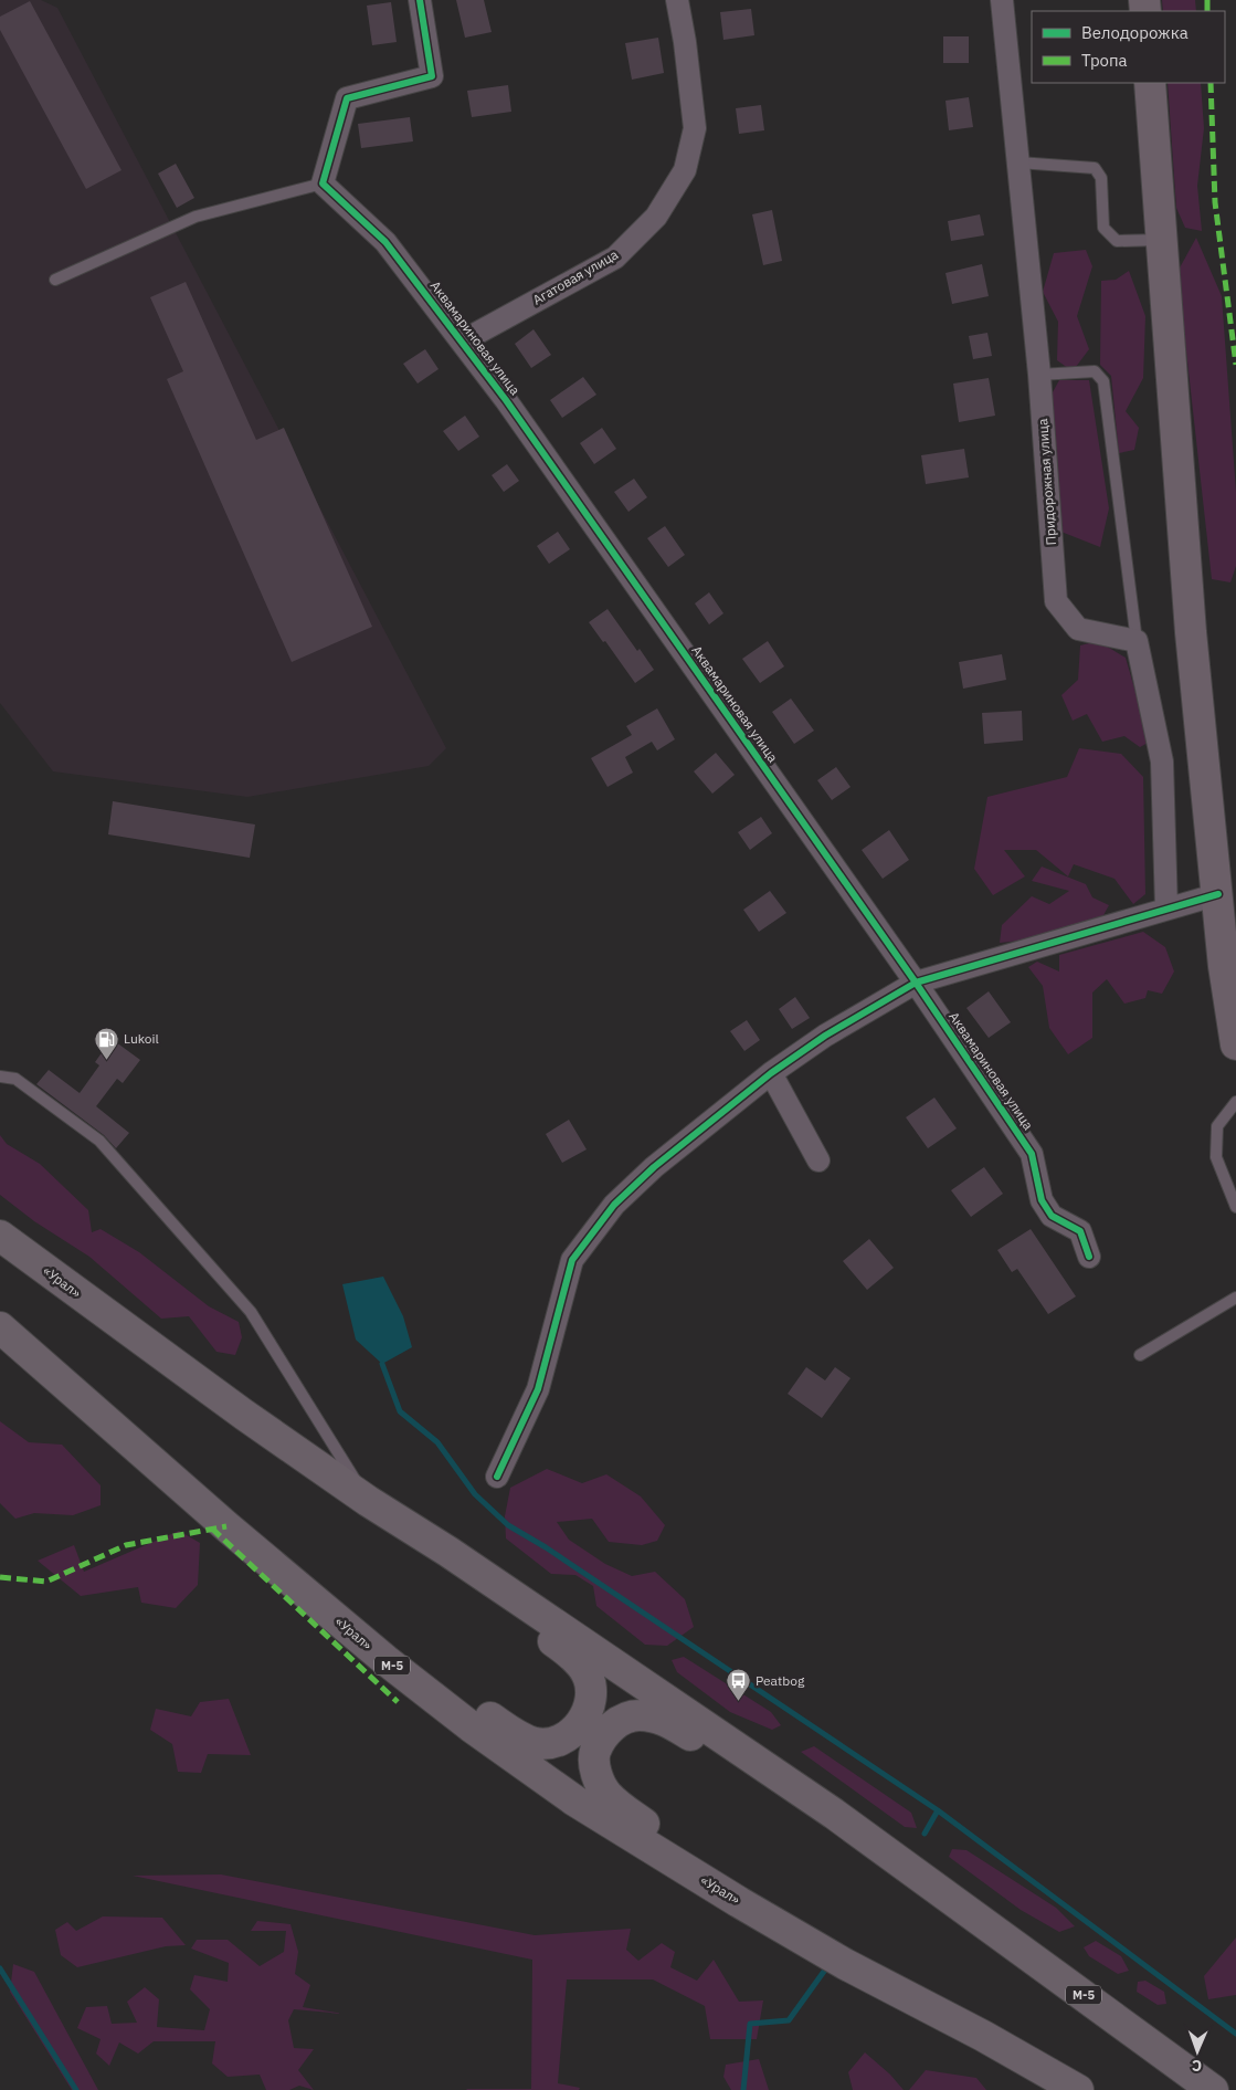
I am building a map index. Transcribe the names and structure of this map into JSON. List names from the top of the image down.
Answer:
{
  "streets": {
    "highway": ["«Урал»", "М-5"],
    "street": ["Агатовая улица", "Аквамариновая улица", "Придорожная улица"]
  },
  "crossings": [
    ["Агатовая улица", "Аквамариновая улица"],
    ["«Урал»", "М-5"]
  ],
  "places": {
    "fuel station": ["Lukoil"],
    "bus stop": ["Peatbog"]
  },
  "legend": ["Велодорожка", "Тропа"],
  "north": "bottom"
}
